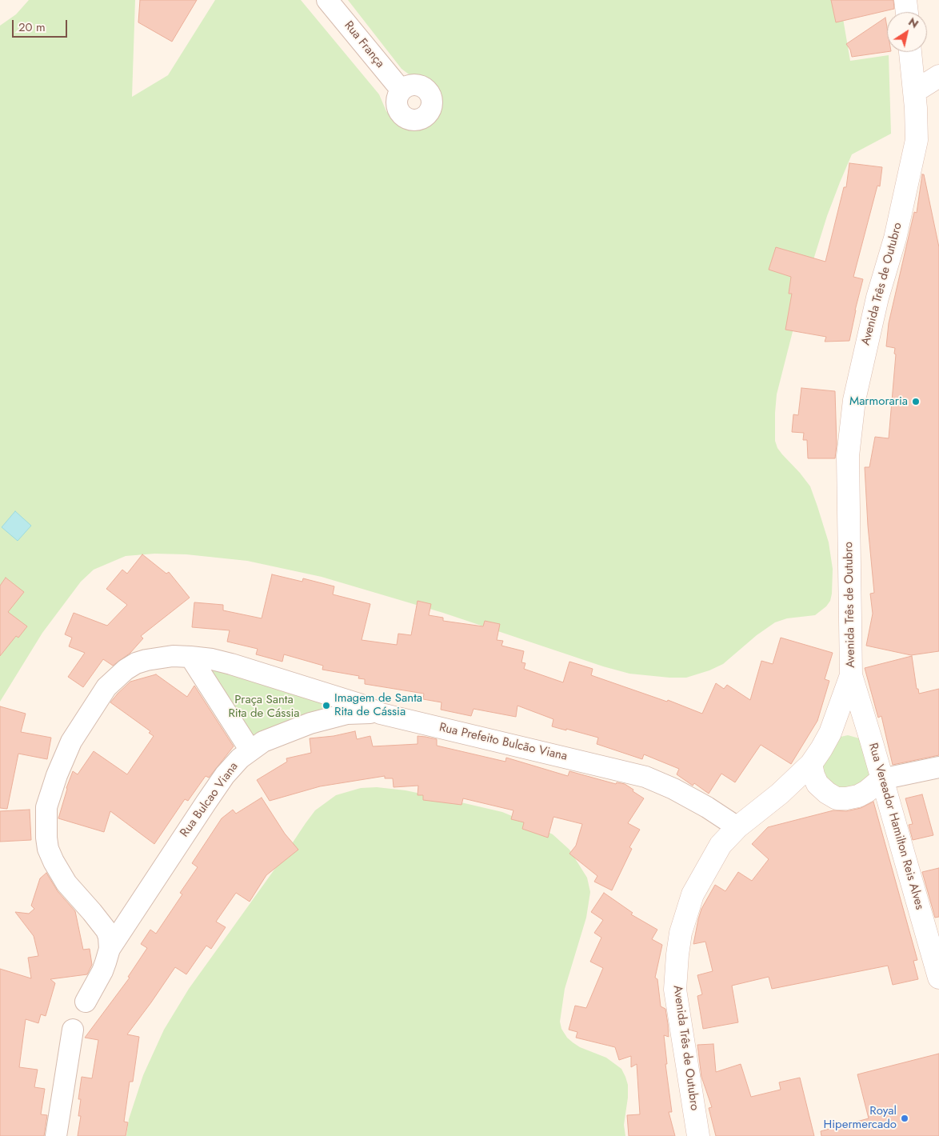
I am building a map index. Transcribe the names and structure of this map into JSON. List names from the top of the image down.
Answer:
{
  "streets": {
    "main road": ["Avenida Três de Outubro", "Rua Vereador Hamilton Reis Alves"],
    "street": ["Rua França", "Rua Prefeito Bulcão Viana", "Rua Bulcao Viana"]
  },
  "crossings": [
    ["Avenida Três de Outubro", "Rua Prefeito Bulcão Viana"],
    ["Avenida Três de Outubro", "Rua Vereador Hamilton Reis Alves"],
    ["Rua Prefeito Bulcão Viana", "Rua Bulcao Viana"]
  ],
  "parks": ["Praça Santa Rita de Cássia"],
  "places": ["Marmoraria", "Imagem de Santa Rita de Cássia", "Royal Hipermercado"],
  "scale_bar": "20 m",
  "north": "top right"
}
